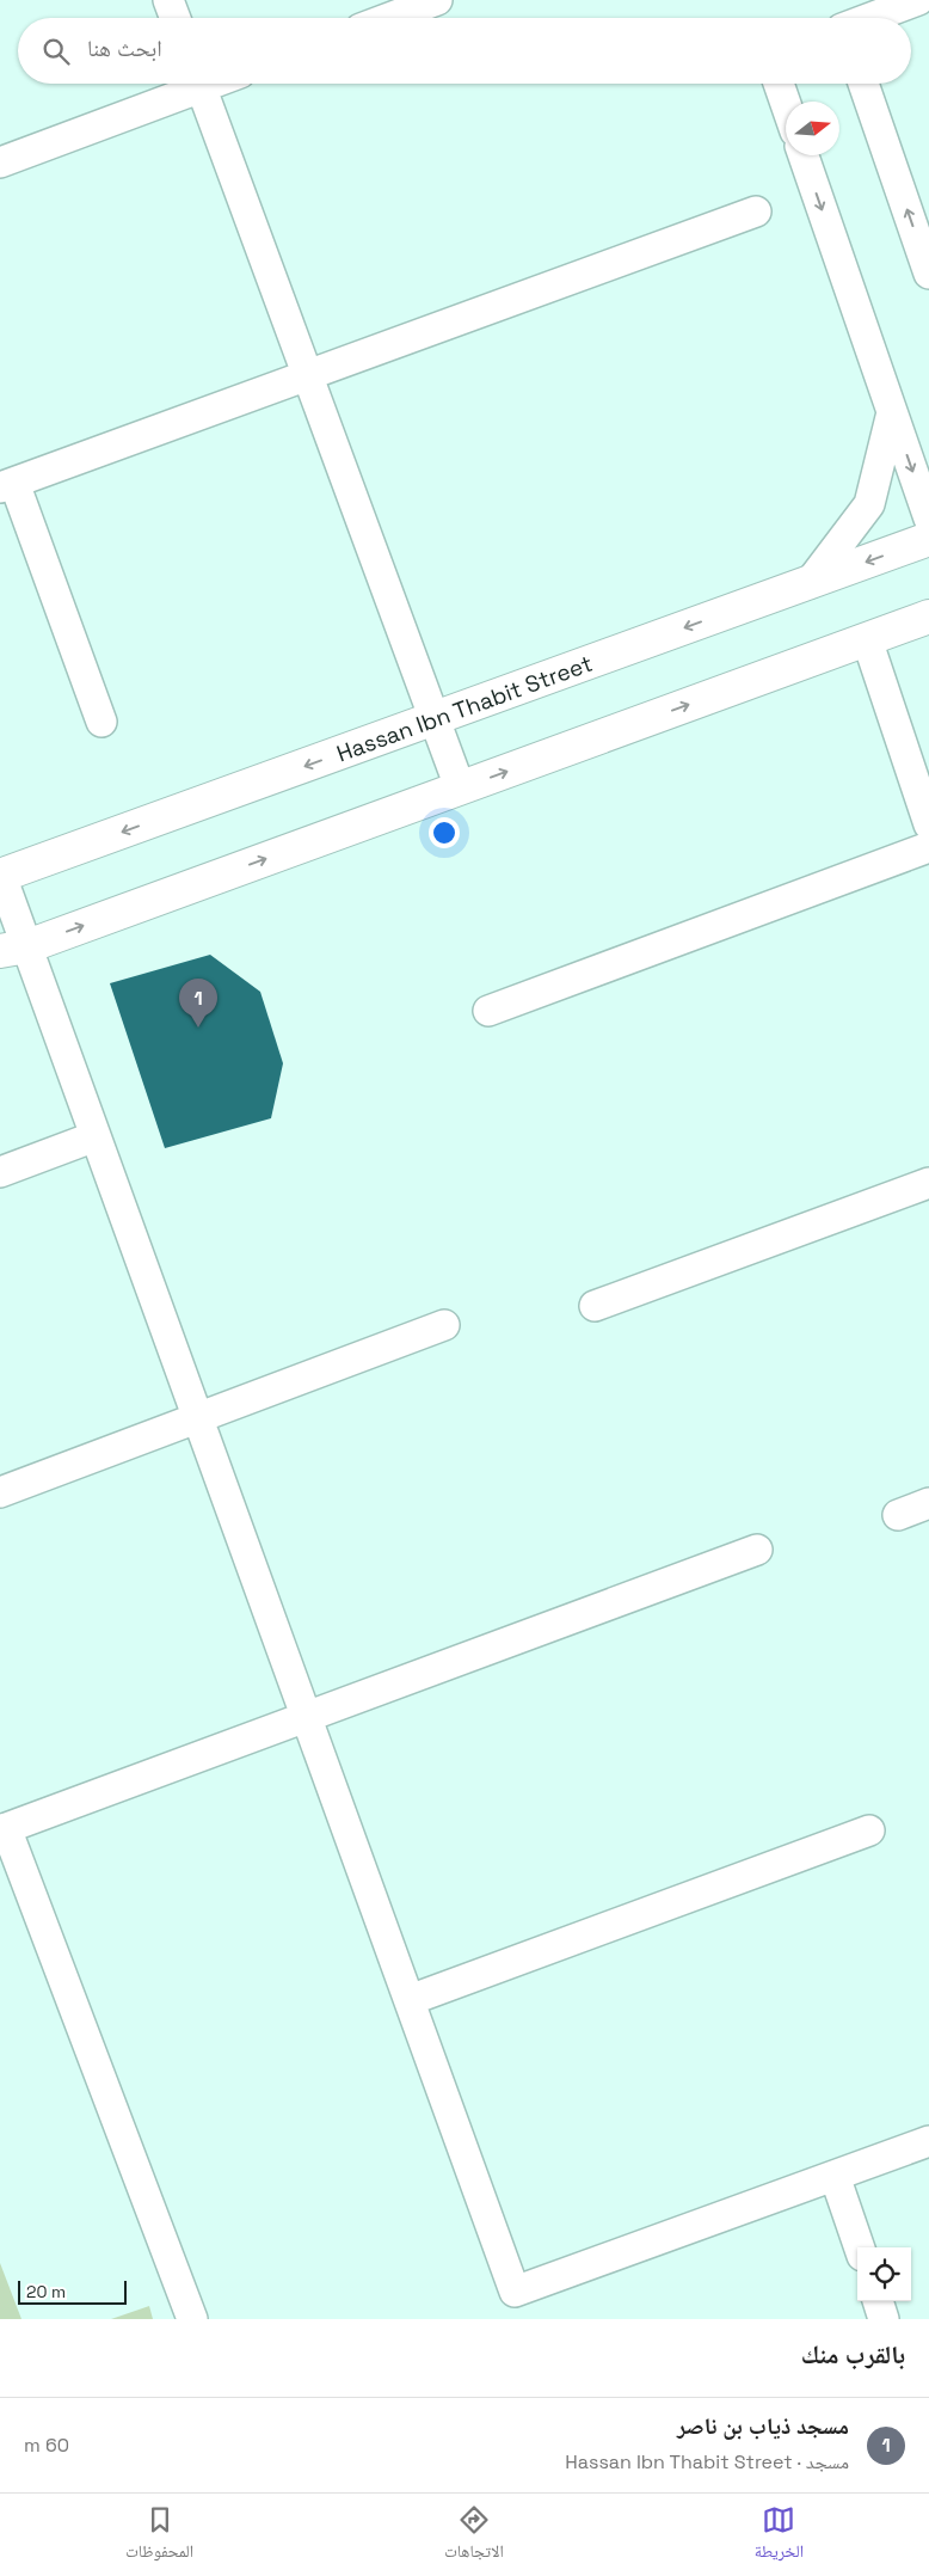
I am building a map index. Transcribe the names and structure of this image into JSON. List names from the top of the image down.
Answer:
{
  "streets": {
    "street": ["Hassan Ibn Thabit Street"]
  },
  "scale_bar": "20 m",
  "north": "right",
  "page": {
    "search": "ابحث هنا",
    "pins": "1",
    "scale": "20 m",
    "heading": "بالقرب منك",
    "list": [
      {
        "mark": "1",
        "name": "مسجد ذياب بن ناصر",
        "note": "مسجد · Hassan Ibn Thabit Street",
        "value": "60 m"
      }
    ],
    "nav": ["الخريطة", "الاتجاهات", "المحفوظات"]
  }
}
